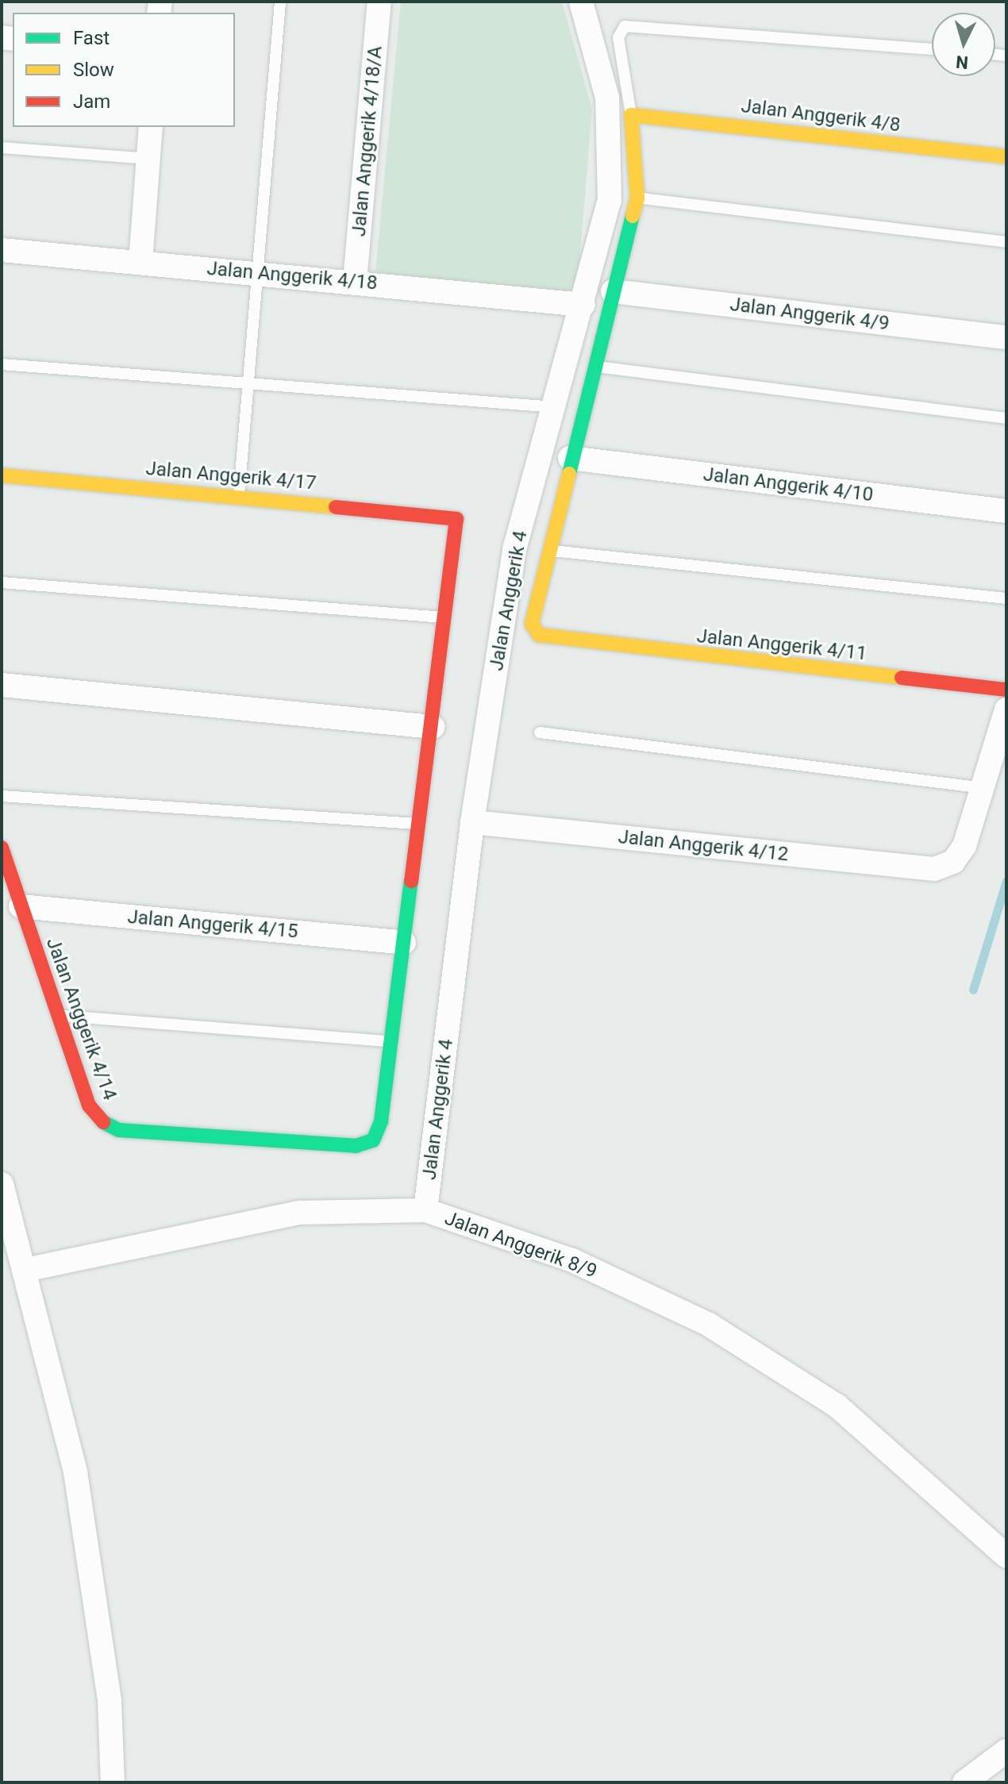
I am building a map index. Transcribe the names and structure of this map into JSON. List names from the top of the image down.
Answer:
{
  "streets": {
    "street": [
      "Jalan Anggerik 4/8",
      "Jalan Anggerik 4/18/A",
      "Jalan Anggerik 4/18",
      "Jalan Anggerik 4/9",
      "Jalan Anggerik 4/17",
      "Jalan Anggerik 4/10",
      "Jalan Anggerik 4",
      "Jalan Anggerik 4/11",
      "Jalan Anggerik 4/12",
      "Jalan Anggerik 4/15",
      "Jalan Anggerik 4/14",
      "Jalan Anggerik 8/9"
    ]
  },
  "crossings": [
    ["Jalan Anggerik 4/18/A", "Jalan Anggerik 4/18"],
    ["Jalan Anggerik 4/18", "Jalan Anggerik 4"],
    ["Jalan Anggerik 4", "Jalan Anggerik 4/12"],
    ["Jalan Anggerik 4", "Jalan Anggerik 8/9"],
    ["Jalan Anggerik 4/15", "Jalan Anggerik 4/14"]
  ],
  "legend": ["Fast", "Slow", "Jam"],
  "north": "bottom"
}
